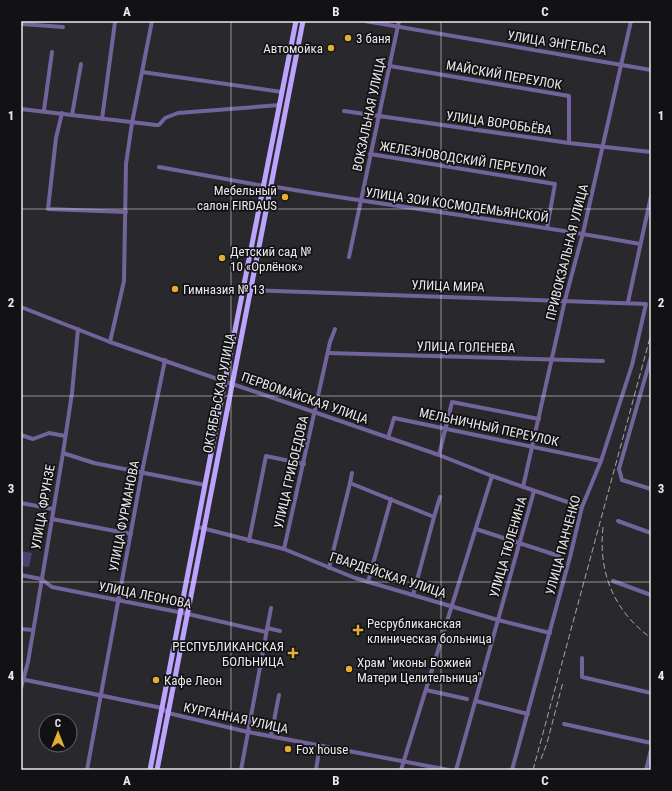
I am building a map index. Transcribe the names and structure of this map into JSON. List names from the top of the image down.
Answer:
{
  "streets": {
    "main road": ["ОКТЯБРЬСКАЯ УЛИЦА"],
    "street": [
      "УЛИЦА ЭНГЕЛЬСА",
      "МАЙСКИЙ ПЕРЕУЛОК",
      "ВОКЗАЛЬНАЯ УЛИЦА",
      "УЛИЦА ВОРОБЬЁВА",
      "ЖЕЛЕЗНОВОДСКИЙ ПЕРЕУЛОК",
      "УЛИЦА ЗОИ КОСМОДЕМЬЯНСКОЙ",
      "ПРИВОКЗАЛЬНАЯ УЛИЦА",
      "УЛИЦА МИРА",
      "УЛИЦА ГОЛЕНЕВА",
      "ПЕРВОМАЙСКАЯ УЛИЦА",
      "МЕЛЬНИЧНЫЙ ПЕРЕУЛОК",
      "УЛИЦА ГРИБОЕДОВА",
      "УЛИЦА ФРУНЗЕ",
      "УЛИЦА ФУРМАНОВА",
      "УЛИЦА ПАНЧЕНКО",
      "УЛИЦА ТЮЛЕНИНА",
      "ГВАРДЕЙСКАЯ УЛИЦА",
      "УЛИЦА ЛЕОНОВА",
      "КУРГАННАЯ УЛИЦА"
    ]
  },
  "crossings": [
    ["УЛИЦА ЭНГЕЛЬСА", "ВОКЗАЛЬНАЯ УЛИЦА"],
    ["УЛИЦА ЭНГЕЛЬСА", "ПРИВОКЗАЛЬНАЯ УЛИЦА"],
    ["МАЙСКИЙ ПЕРЕУЛОК", "ВОКЗАЛЬНАЯ УЛИЦА"],
    ["МАЙСКИЙ ПЕРЕУЛОК", "УЛИЦА ВОРОБЬЁВА"],
    ["ВОКЗАЛЬНАЯ УЛИЦА", "УЛИЦА ВОРОБЬЁВА"],
    ["ВОКЗАЛЬНАЯ УЛИЦА", "ЖЕЛЕЗНОВОДСКИЙ ПЕРЕУЛОК"],
    ["ВОКЗАЛЬНАЯ УЛИЦА", "УЛИЦА ЗОИ КОСМОДЕМЬЯНСКОЙ"],
    ["УЛИЦА ВОРОБЬЁВА", "ПРИВОКЗАЛЬНАЯ УЛИЦА"],
    ["ЖЕЛЕЗНОВОДСКИЙ ПЕРЕУЛОК", "УЛИЦА ЗОИ КОСМОДЕМЬЯНСКОЙ"],
    ["УЛИЦА ЗОИ КОСМОДЕМЬЯНСКОЙ", "ПРИВОКЗАЛЬНАЯ УЛИЦА"],
    ["УЛИЦА ЗОИ КОСМОДЕМЬЯНСКОЙ", "ОКТЯБРЬСКАЯ УЛИЦА"],
    ["ПРИВОКЗАЛЬНАЯ УЛИЦА", "УЛИЦА МИРА"],
    ["ПРИВОКЗАЛЬНАЯ УЛИЦА", "УЛИЦА ГОЛЕНЕВА"],
    ["ПРИВОКЗАЛЬНАЯ УЛИЦА", "ПЕРВОМАЙСКАЯ УЛИЦА"],
    ["ПРИВОКЗАЛЬНАЯ УЛИЦА", "МЕЛЬНИЧНЫЙ ПЕРЕУЛОК"],
    ["УЛИЦА МИРА", "ОКТЯБРЬСКАЯ УЛИЦА"],
    ["УЛИЦА МИРА", "УЛИЦА ПАНЧЕНКО"],
    ["УЛИЦА ГОЛЕНЕВА", "УЛИЦА ГРИБОЕДОВА"],
    ["ОКТЯБРЬСКАЯ УЛИЦА", "ПЕРВОМАЙСКАЯ УЛИЦА"],
    ["ОКТЯБРЬСКАЯ УЛИЦА", "ГВАРДЕЙСКАЯ УЛИЦА"],
    ["ОКТЯБРЬСКАЯ УЛИЦА", "УЛИЦА ЛЕОНОВА"],
    ["ОКТЯБРЬСКАЯ УЛИЦА", "КУРГАННАЯ УЛИЦА"],
    ["ПЕРВОМАЙСКАЯ УЛИЦА", "МЕЛЬНИЧНЫЙ ПЕРЕУЛОК"],
    ["ПЕРВОМАЙСКАЯ УЛИЦА", "УЛИЦА ГРИБОЕДОВА"],
    ["ПЕРВОМАЙСКАЯ УЛИЦА", "УЛИЦА ФРУНЗЕ"],
    ["ПЕРВОМАЙСКАЯ УЛИЦА", "УЛИЦА ФУРМАНОВА"],
    ["ПЕРВОМАЙСКАЯ УЛИЦА", "УЛИЦА ПАНЧЕНКО"],
    ["ПЕРВОМАЙСКАЯ УЛИЦА", "УЛИЦА ТЮЛЕНИНА"],
    ["МЕЛЬНИЧНЫЙ ПЕРЕУЛОК", "УЛИЦА ПАНЧЕНКО"],
    ["УЛИЦА ГРИБОЕДОВА", "ГВАРДЕЙСКАЯ УЛИЦА"],
    ["УЛИЦА ФРУНЗЕ", "УЛИЦА ЛЕОНОВА"],
    ["УЛИЦА ФРУНЗЕ", "КУРГАННАЯ УЛИЦА"],
    ["УЛИЦА ФУРМАНОВА", "УЛИЦА ЛЕОНОВА"],
    ["УЛИЦА ФУРМАНОВА", "КУРГАННАЯ УЛИЦА"],
    ["УЛИЦА ПАНЧЕНКО", "ГВАРДЕЙСКАЯ УЛИЦА"],
    ["УЛИЦА ТЮЛЕНИНА", "ГВАРДЕЙСКАЯ УЛИЦА"]
  ],
  "places": {
    "other": [
      "3 баня",
      "Автомойка",
      "Мебельный салон FIRDAUS",
      "Детский сад № 10 «Орлёнок»",
      "Гимназия № 13",
      "Храм \"иконы Божией Матери Целительница\"",
      "Кафе Леон",
      "Fox house"
    ],
    "health": ["Ресрубликанская клиническая больница", "РЕСПУБЛИКАНСКАЯ БОЛЬНИЦА"]
  },
  "north": "top",
  "grid": {
    "columns": ["A", "B", "C"],
    "rows": [
      "1",
      "2",
      "3",
      "4"
    ]
  }
}
